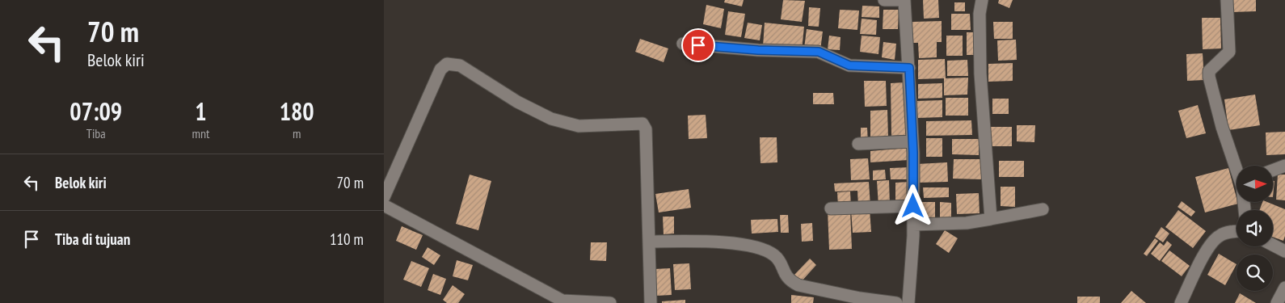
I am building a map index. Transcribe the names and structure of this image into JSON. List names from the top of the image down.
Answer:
{
  "north": "right",
  "page": {
    "turn": ["70 m", "Belok kiri"],
    "eta": [
      "07:09",
      "Tiba",
      "1",
      "mnt",
      "180",
      "m"
    ],
    "list": [
      {
        "name": "Belok kiri",
        "value": "70 m"
      },
      {
        "name": "Tiba di tujuan",
        "value": "110 m"
      }
    ]
  }
}
